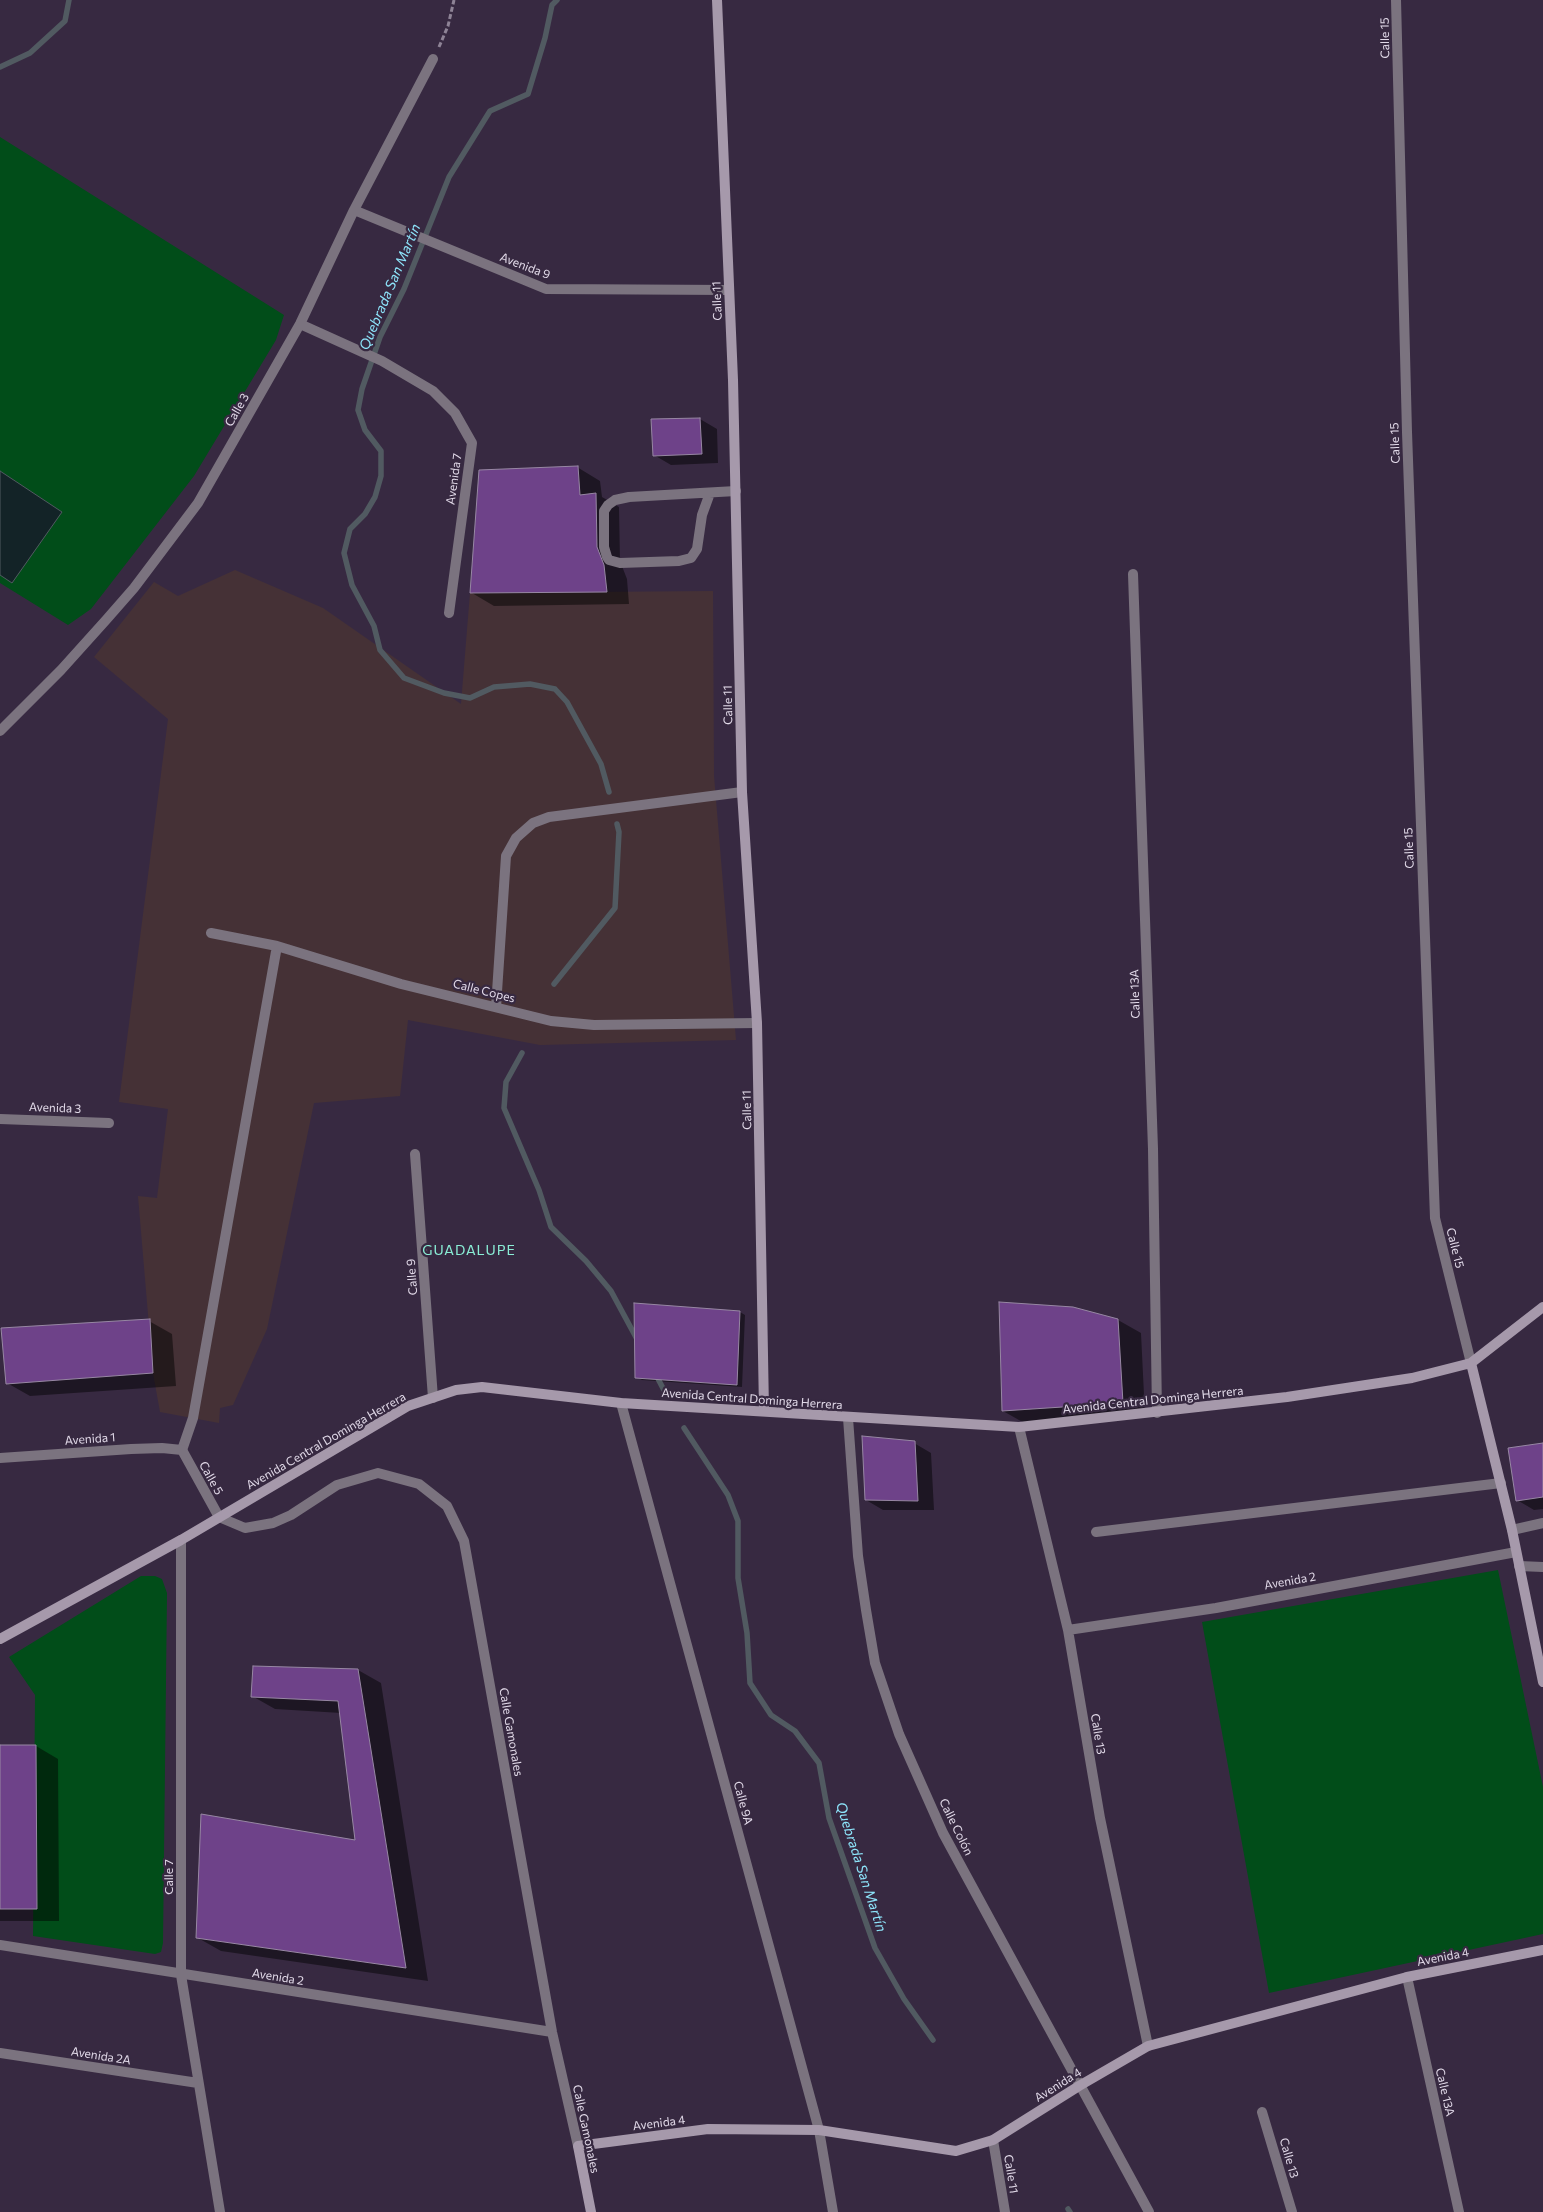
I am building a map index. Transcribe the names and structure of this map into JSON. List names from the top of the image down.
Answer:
{
  "streets": {
    "street": [
      "Calle 15",
      "Avenida 9",
      "Calle 11",
      "Calle 3",
      "Avenida 7",
      "Calle Copes",
      "Calle 13A",
      "Avenida 3",
      "Calle 9",
      "Avenida Central Dominga Herrera",
      "Avenida 1",
      "Calle 5",
      "Avenida 2",
      "Calle Gamonales",
      "Calle 13",
      "Calle 9A",
      "Calle Colón",
      "Calle 7",
      "Avenida 4",
      "Avenida 2A"
    ]
  },
  "crossings": [
    ["Calle 15", "Avenida Central Dominga Herrera"],
    ["Calle 15", "Avenida 2"],
    ["Avenida 9", "Calle 11"],
    ["Avenida 9", "Calle 3"],
    ["Calle 11", "Calle Copes"],
    ["Calle 11", "Avenida Central Dominga Herrera"],
    ["Calle 11", "Avenida 4"],
    ["Calle 3", "Avenida 7"],
    ["Calle 13A", "Avenida Central Dominga Herrera"],
    ["Calle 13A", "Avenida 4"],
    ["Calle 9", "Avenida Central Dominga Herrera"],
    ["Avenida Central Dominga Herrera", "Calle 5"],
    ["Avenida Central Dominga Herrera", "Calle Gamonales"],
    ["Avenida Central Dominga Herrera", "Calle 13"],
    ["Avenida Central Dominga Herrera", "Calle 9A"],
    ["Avenida Central Dominga Herrera", "Calle Colón"],
    ["Avenida Central Dominga Herrera", "Calle 7"],
    ["Avenida 1", "Calle 5"],
    ["Calle 5", "Calle Gamonales"],
    ["Avenida 2", "Calle Gamonales"],
    ["Avenida 2", "Calle 13"],
    ["Avenida 2", "Calle 7"],
    ["Calle Gamonales", "Avenida 4"],
    ["Calle 13", "Avenida 4"],
    ["Calle 9A", "Avenida 4"],
    ["Calle Colón", "Avenida 4"],
    ["Calle 7", "Avenida 2A"]
  ],
  "districts": ["GUADALUPE"],
  "water": ["Quebrada San Martín"]
}
